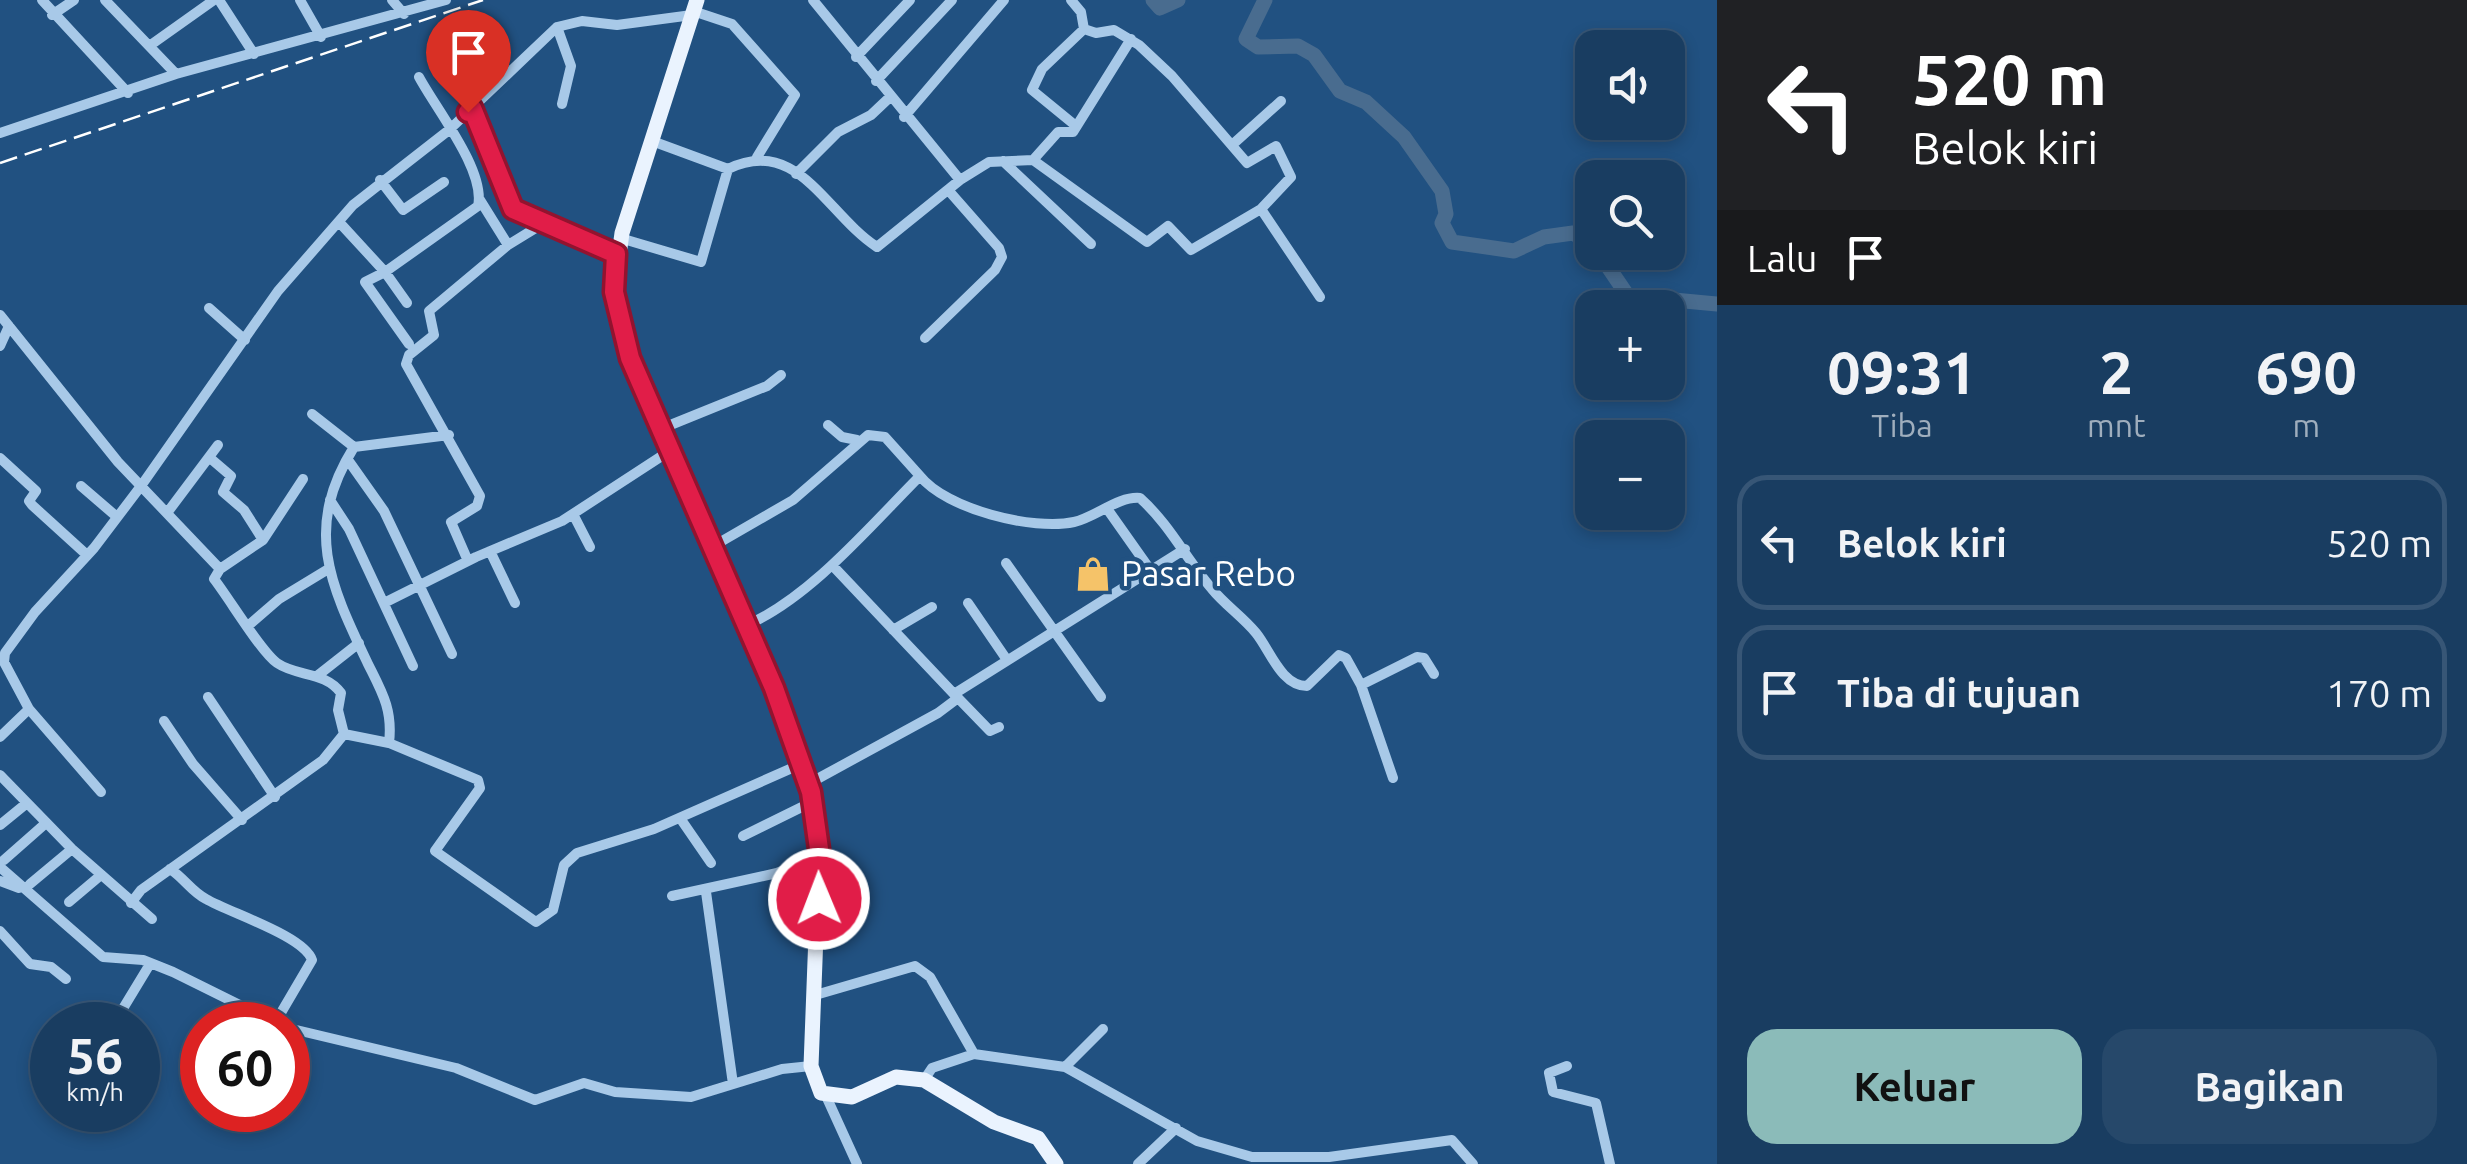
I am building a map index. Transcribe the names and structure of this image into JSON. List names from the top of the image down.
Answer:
{
  "places": {
    "shop": ["Pasar Rebo"]
  },
  "page": {
    "turn": ["520 m", "Belok kiri"],
    "map_buttons": ["+", "−"],
    "then": "Lalu",
    "eta": [
      "09:31",
      "Tiba",
      "2",
      "mnt",
      "690",
      "m"
    ],
    "list": [
      {
        "name": "Belok kiri",
        "value": "520 m"
      },
      {
        "name": "Tiba di tujuan",
        "value": "170 m"
      }
    ],
    "speed": "56 km/h",
    "limit": "60",
    "buttons": ["Keluar", "Bagikan"]
  }
}
